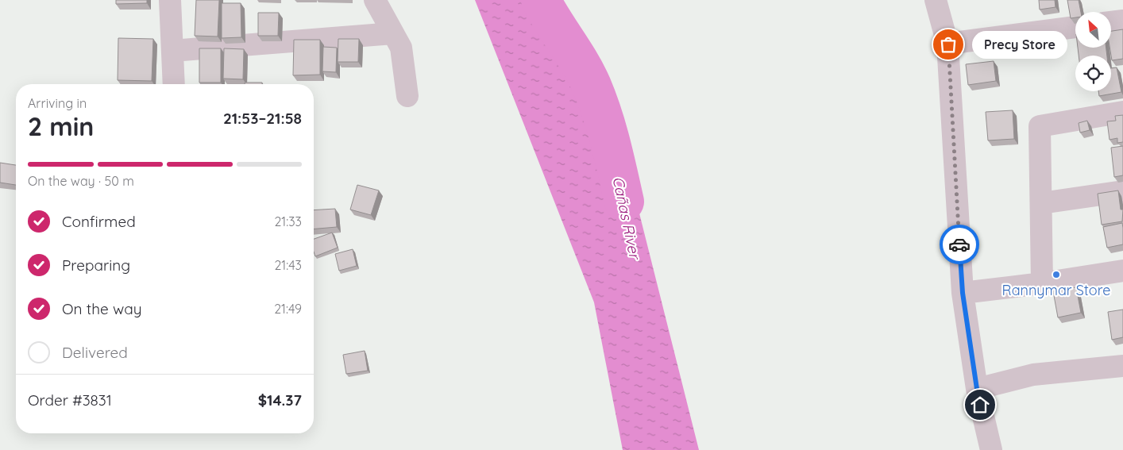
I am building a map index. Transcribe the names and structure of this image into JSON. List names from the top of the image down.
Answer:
{
  "water": ["Cañas River"],
  "places": ["Precy Store", "Rannymar Store"],
  "north": "top left",
  "page": {
    "bubble": "Precy Store",
    "heading": ["2 min", "Arriving in", "21:53–21:58"],
    "panel": ["Order #3831", "$14.37"],
    "bar": "On the way · 50 m",
    "list": [
      ["Confirmed", "21:33"],
      ["Preparing", "21:43"],
      ["On the way", "21:49"],
      "Delivered"
    ]
  }
}
